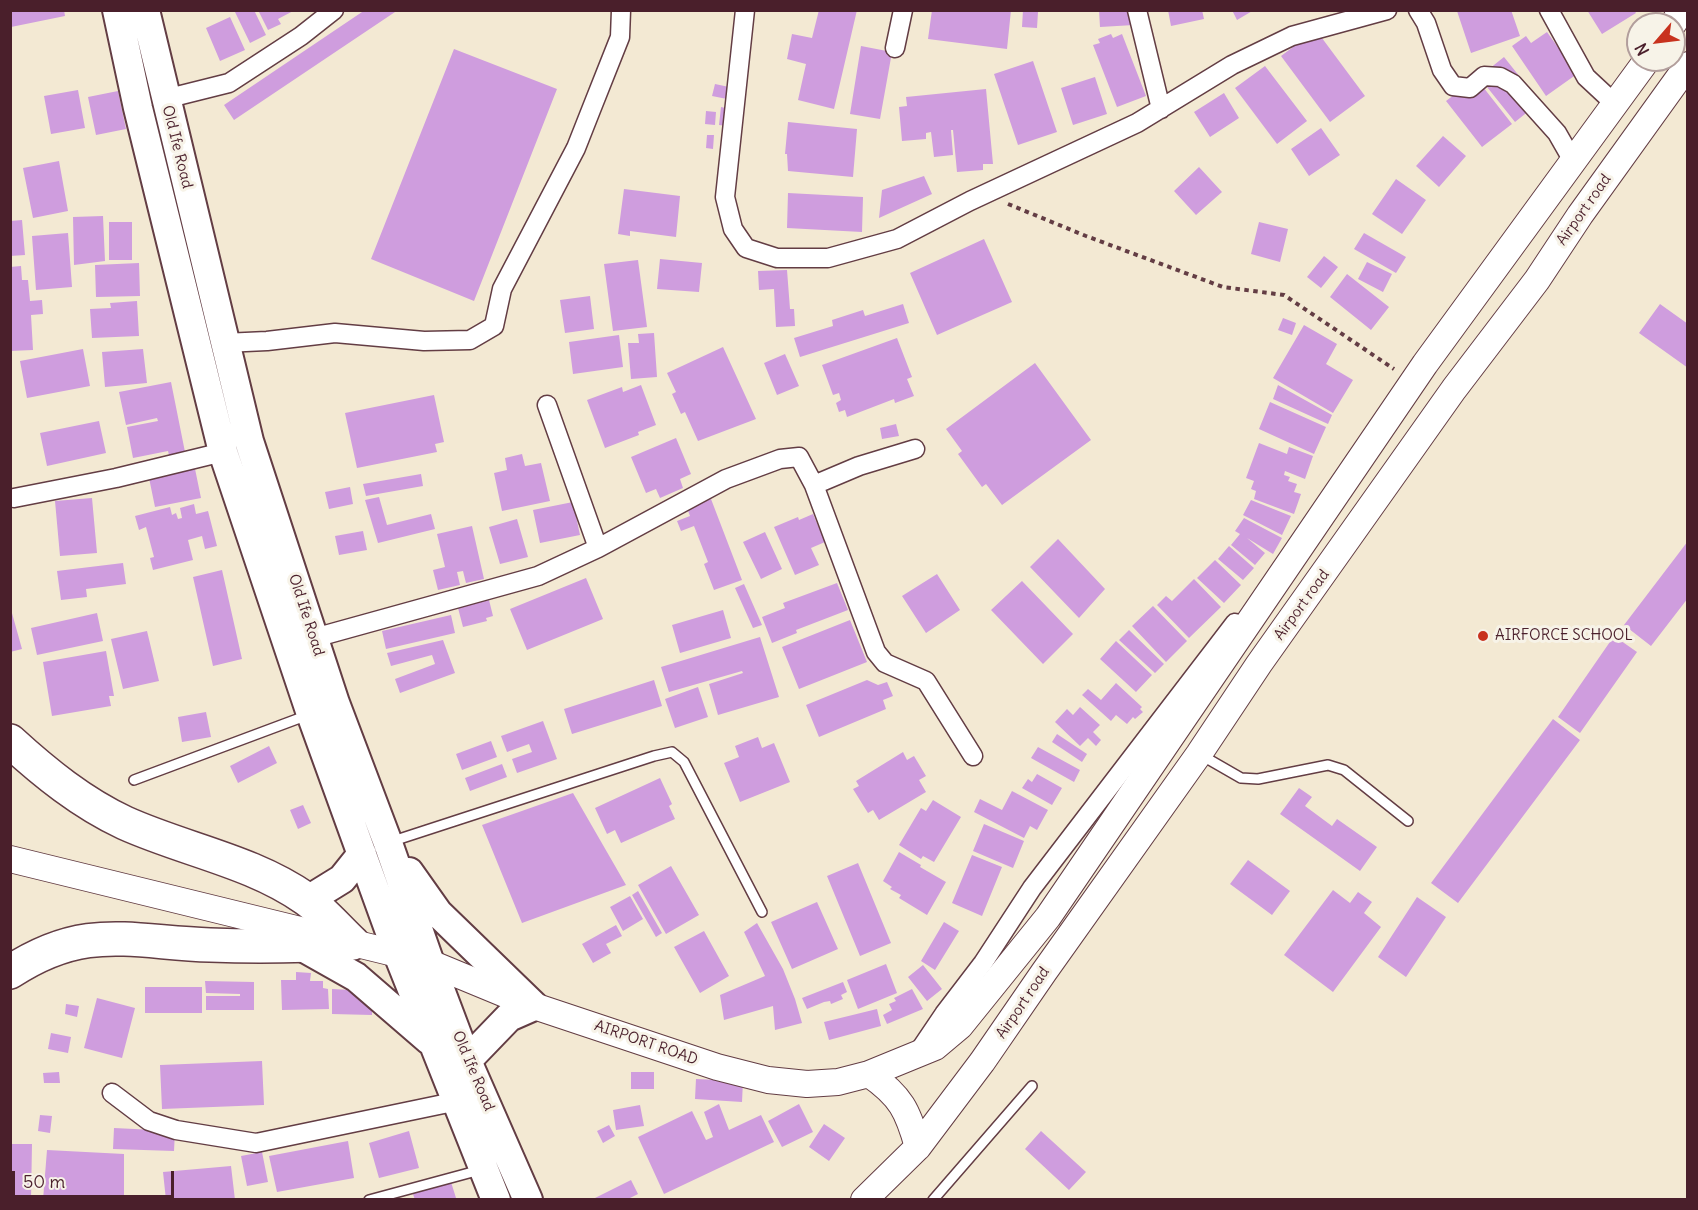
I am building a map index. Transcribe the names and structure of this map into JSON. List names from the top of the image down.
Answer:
{
  "streets": {
    "main road": ["Old Ife Road", "Airport road", "AIRPORT ROAD"]
  },
  "crossings": [
    ["Old Ife Road", "AIRPORT ROAD"],
    ["Airport road", "AIRPORT ROAD"]
  ],
  "places": ["AIRFORCE SCHOOL"],
  "scale_bar": "50 m",
  "north": "bottom left"
}
